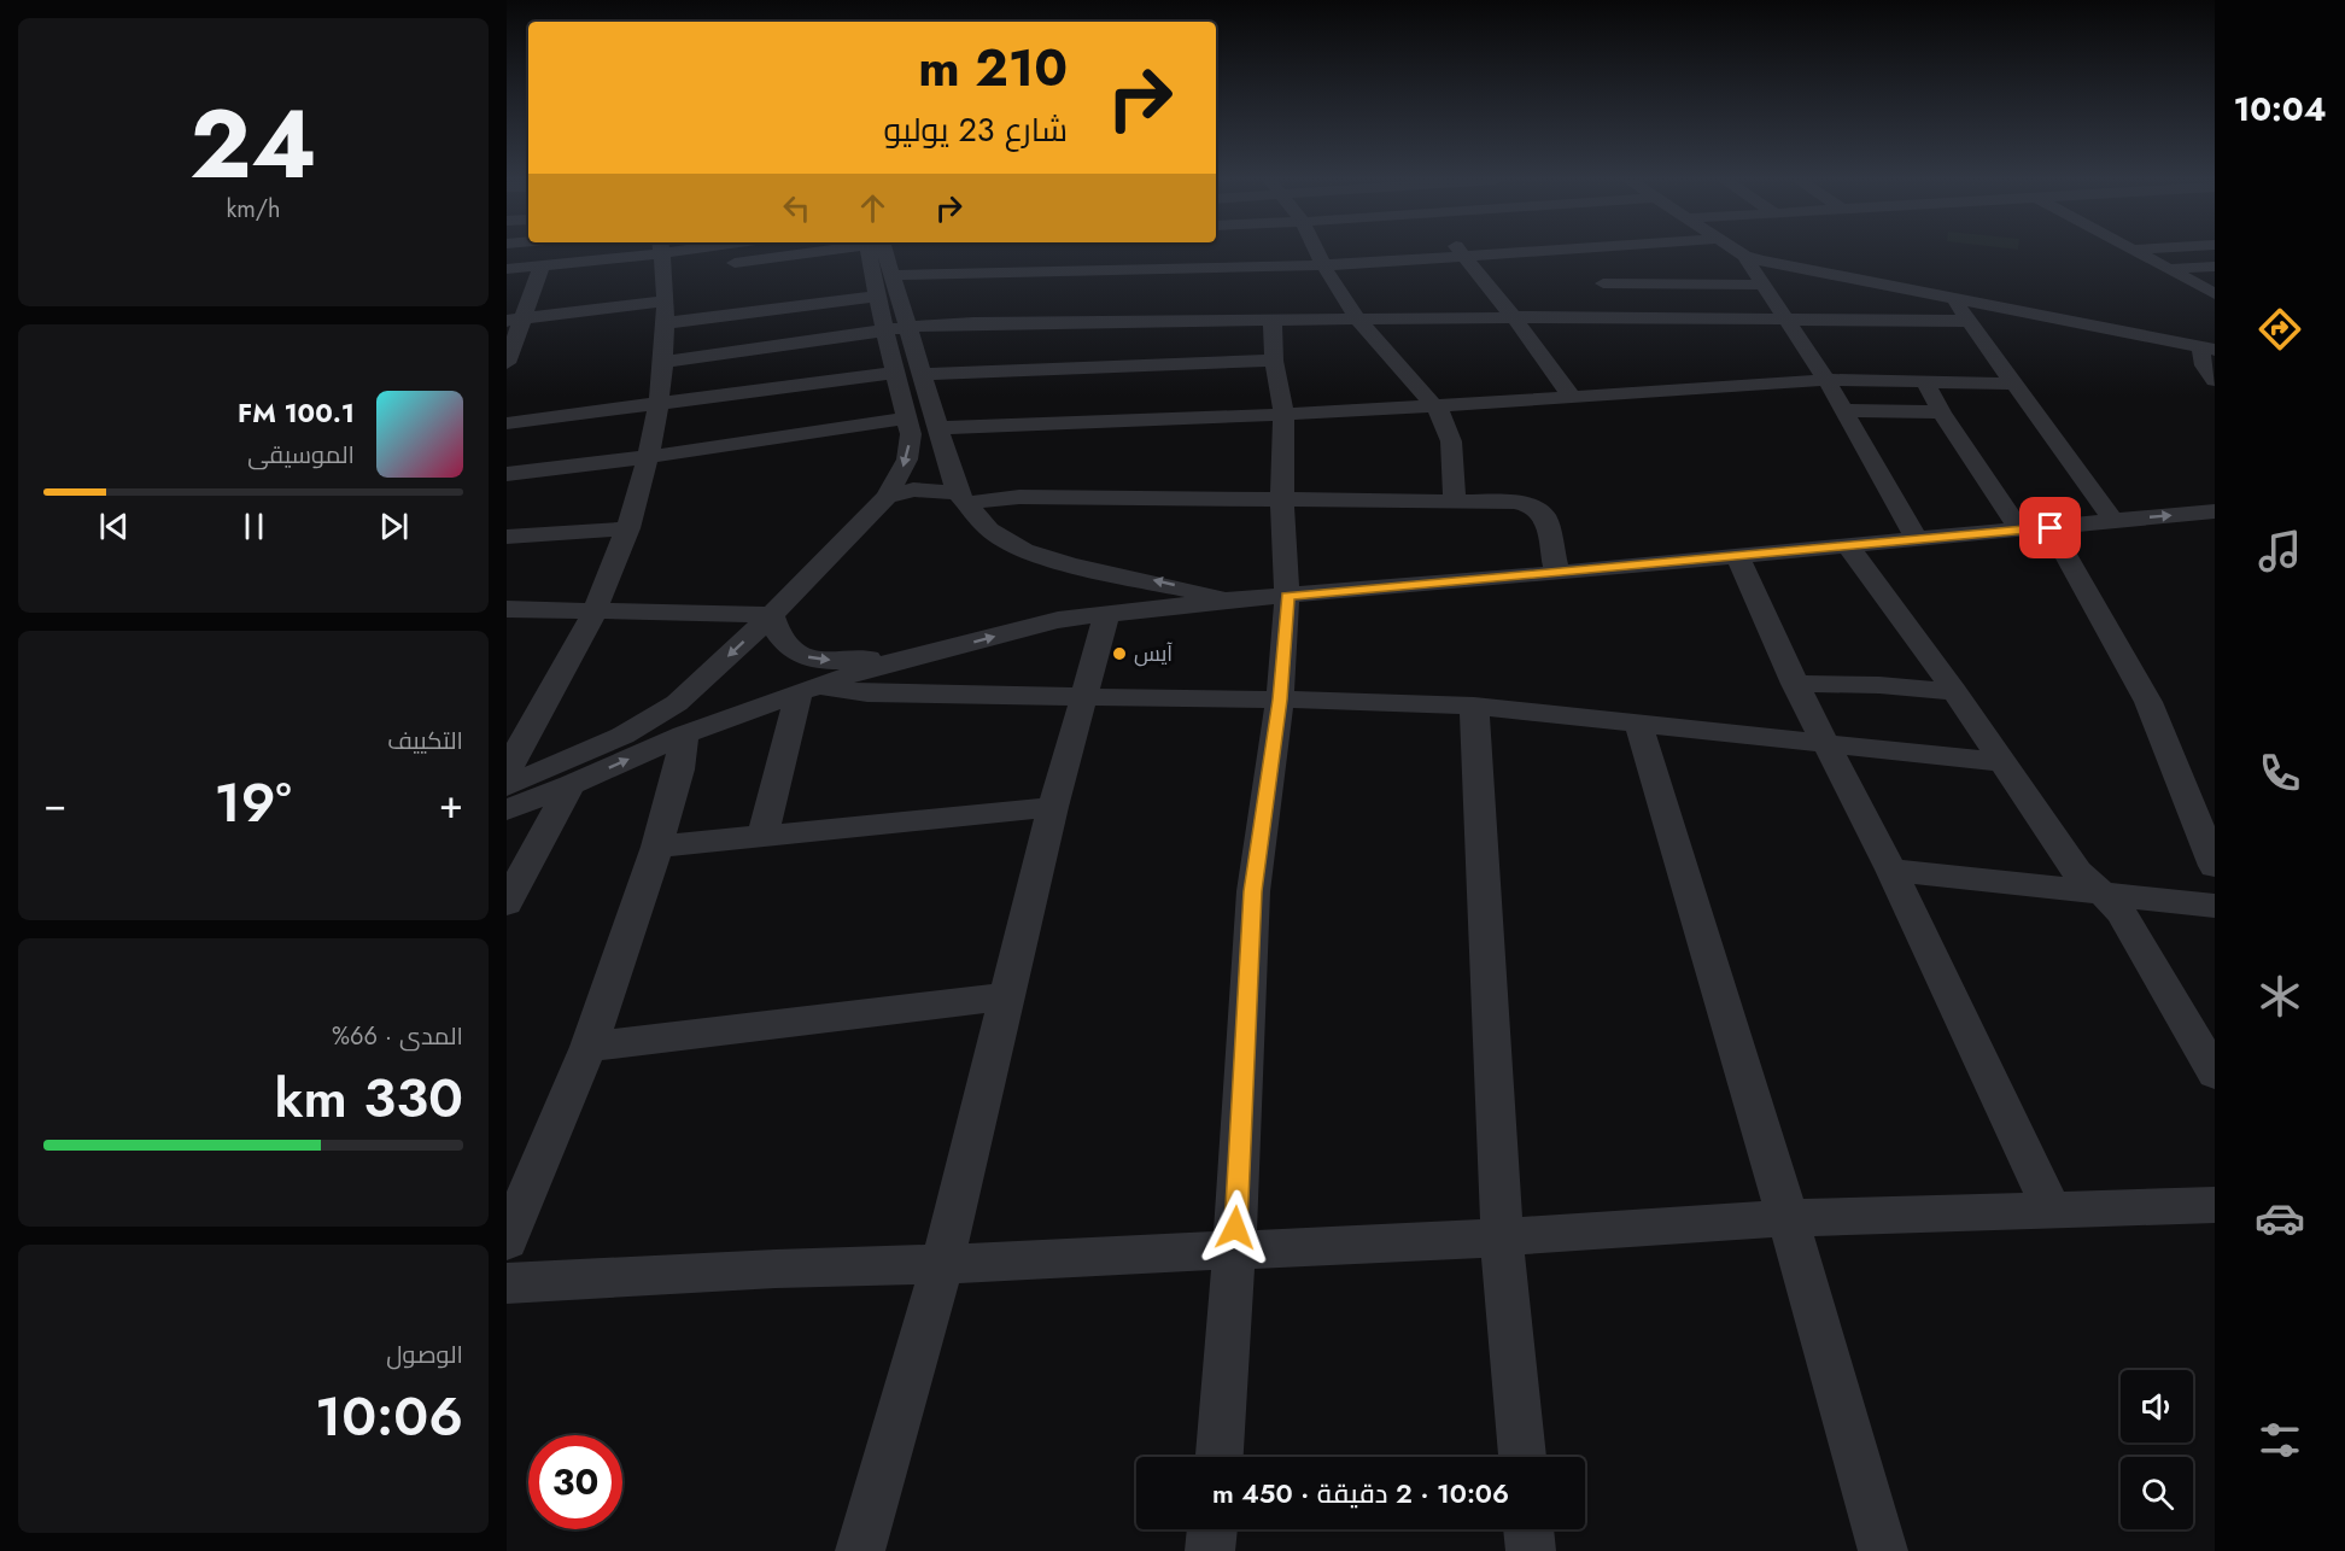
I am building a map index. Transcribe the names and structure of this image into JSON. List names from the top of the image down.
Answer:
{
  "places": ["آيس"],
  "page": {
    "tabs": "10:04",
    "tile": [
      ["24", "km/h"],
      "التكييف",
      ["المدى · 66%", "330 km"],
      ["الوصول", "10:06"]
    ],
    "turn": ["210 m", "شارع 23 يوليو"],
    "song": ["100.1 FM", "الموسيقى"],
    "heat": ["−", "19°", "+"],
    "limit": "30",
    "trip": "10:06 · 2 دقيقة · 450 m"
  }
}
